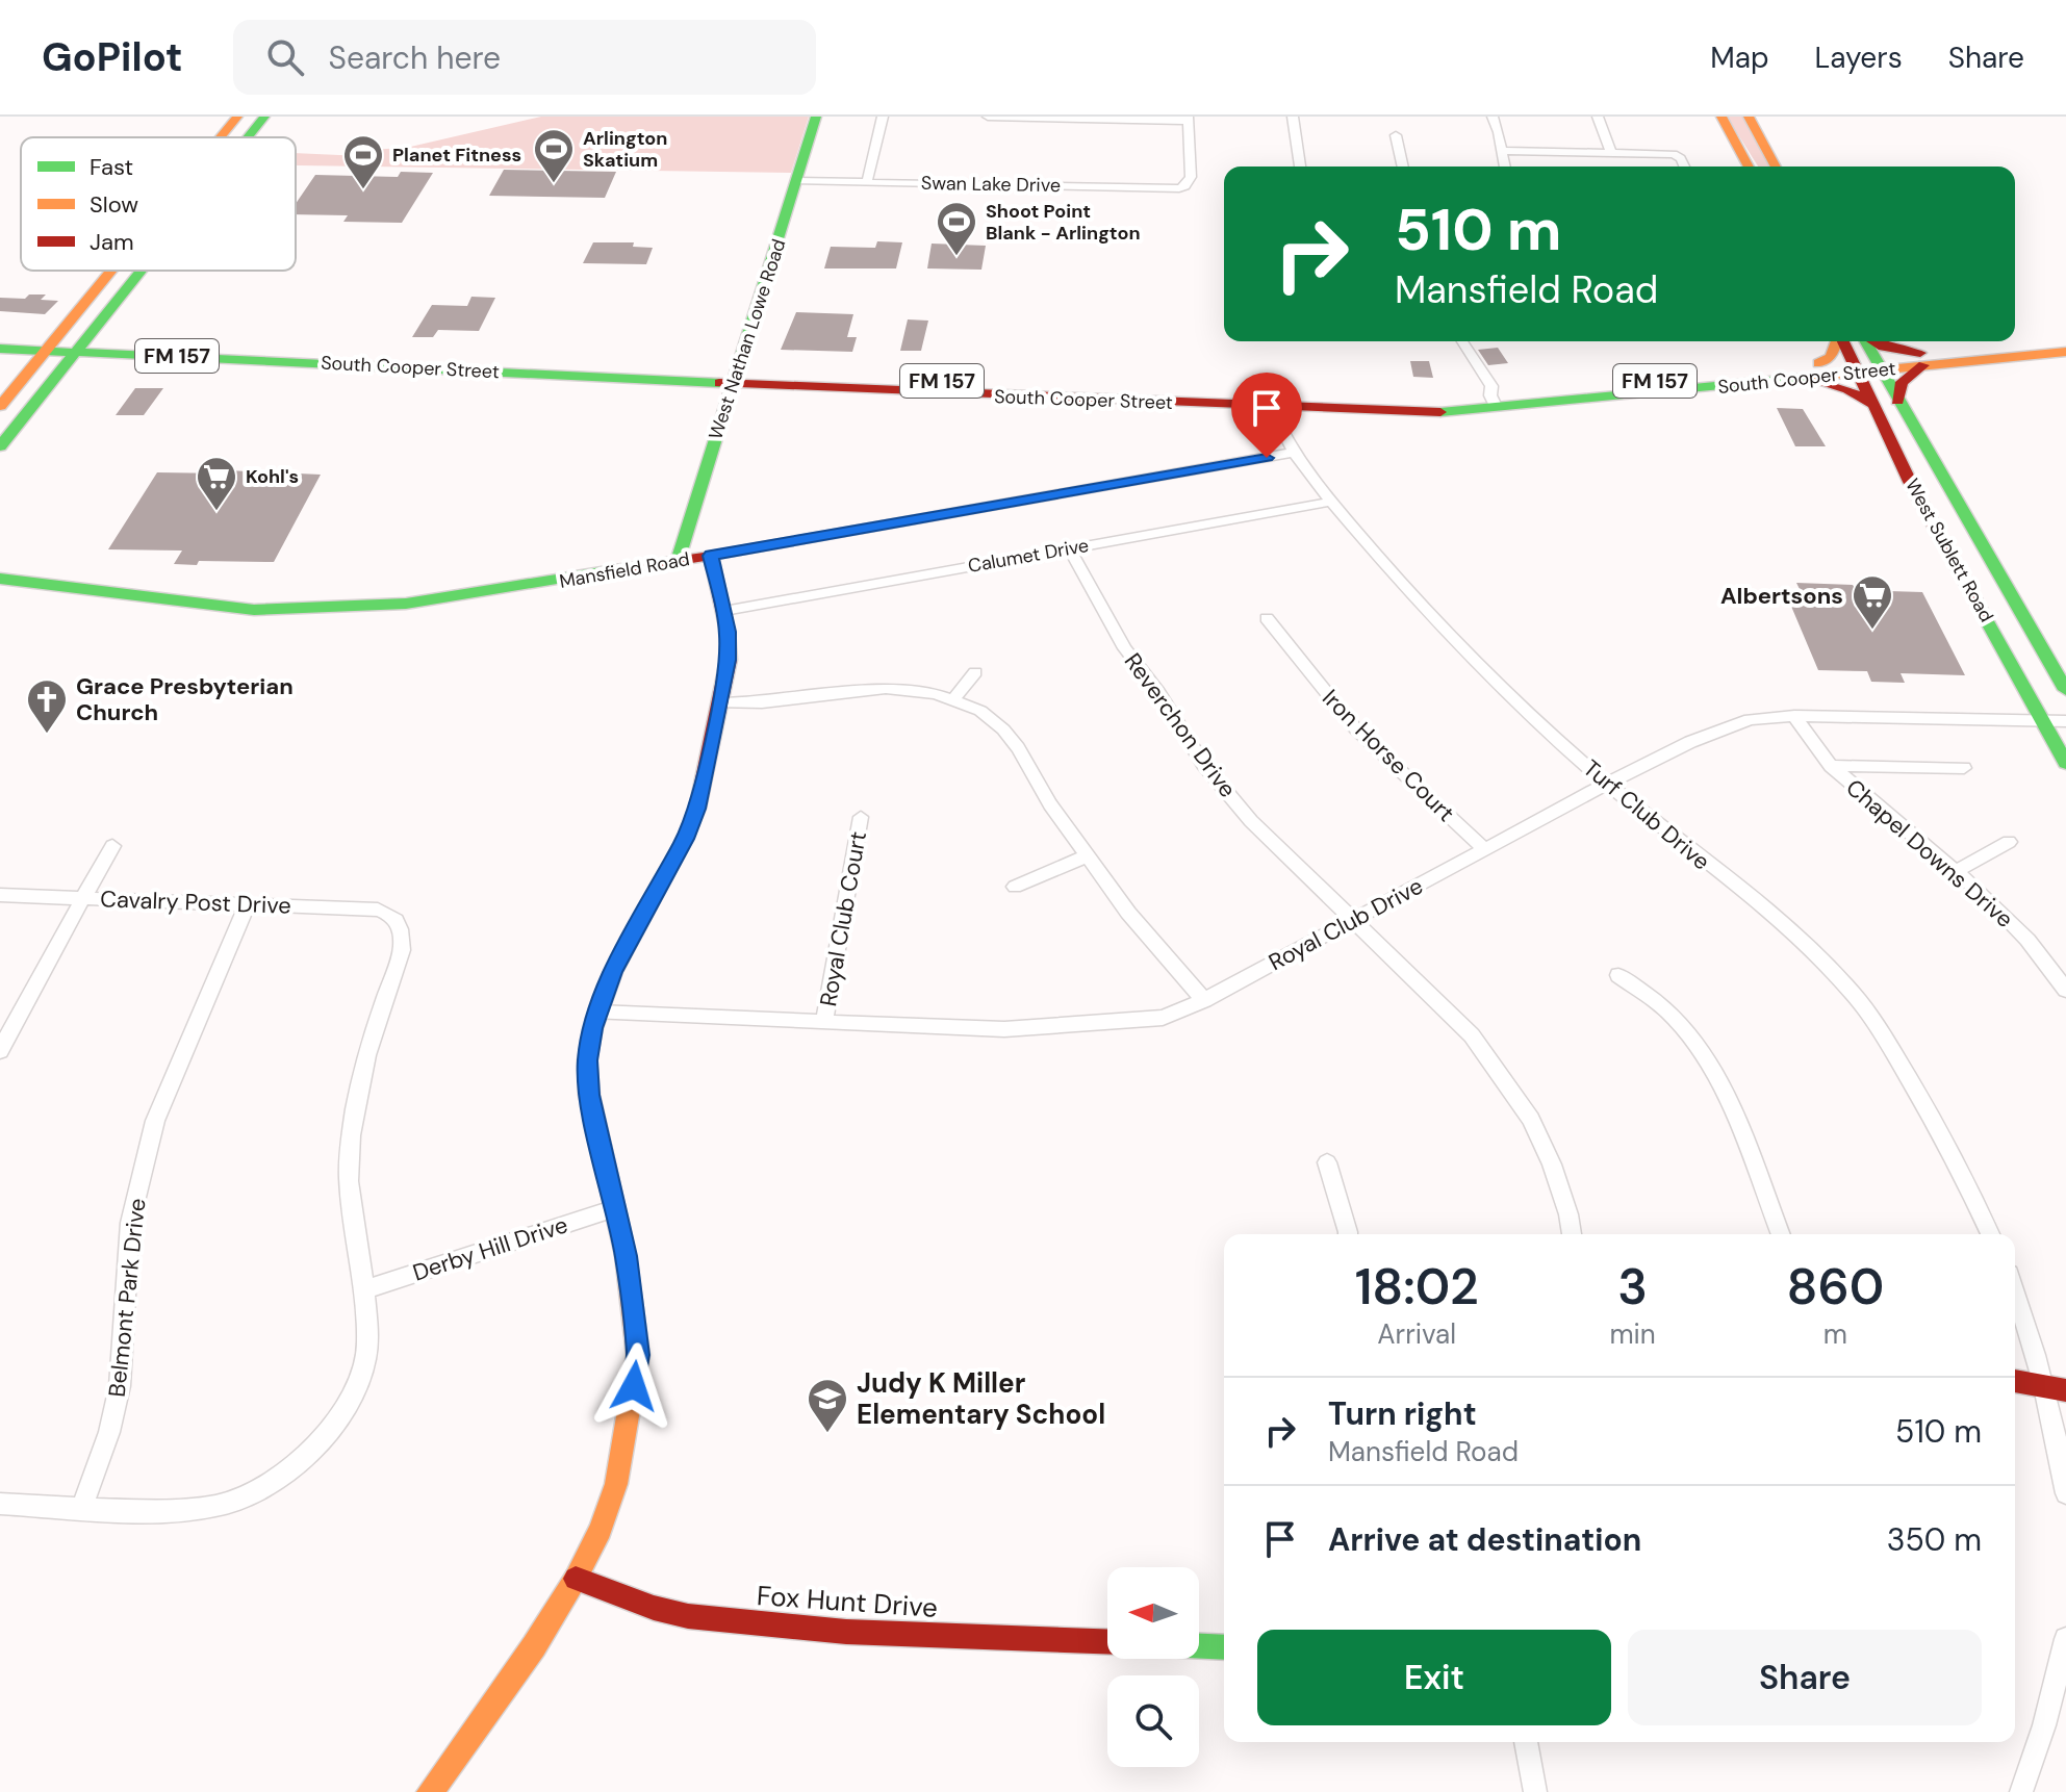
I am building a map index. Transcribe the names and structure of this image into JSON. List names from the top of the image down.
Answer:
{
  "streets": {
    "main road": [
      "West Nathan Lowe Road",
      "FM 157",
      "South Cooper Street",
      "West Sublett Road",
      "Mansfield Road",
      "Fox Hunt Drive"
    ],
    "street": [
      "Swan Lake Drive",
      "Calumet Drive",
      "Reverchon Drive",
      "Iron Horse Court",
      "Turf Club Drive",
      "Chapel Downs Drive",
      "Cavalry Post Drive",
      "Royal Club Court",
      "Royal Club Drive",
      "Derby Hill Drive",
      "Belmont Park Drive"
    ]
  },
  "crossings": [
    ["Swan Lake Drive", "West Nathan Lowe Road"],
    ["West Nathan Lowe Road", "South Cooper Street"],
    ["West Nathan Lowe Road", "Mansfield Road"],
    ["South Cooper Street", "West Sublett Road"],
    ["South Cooper Street", "Turf Club Drive"],
    ["West Sublett Road", "Royal Club Drive"],
    ["Calumet Drive", "Reverchon Drive"],
    ["Calumet Drive", "Turf Club Drive"],
    ["Mansfield Road", "Turf Club Drive"],
    ["Reverchon Drive", "Royal Club Drive"],
    ["Iron Horse Court", "Royal Club Drive"],
    ["Turf Club Drive", "Royal Club Drive"],
    ["Chapel Downs Drive", "Royal Club Drive"],
    ["Cavalry Post Drive", "Derby Hill Drive"],
    ["Cavalry Post Drive", "Belmont Park Drive"],
    ["Royal Club Court", "Royal Club Drive"]
  ],
  "places": {
    "sports": ["Arlington Skatium", "Planet Fitness", "Shoot Point Blank - Arlington"],
    "supermarket": ["Kohl's", "Albertsons"],
    "church": ["Grace Presbyterian Church"],
    "school or university": ["Judy K Miller Elementary School"]
  },
  "legend": ["Fast", "Slow", "Jam"],
  "north": "left",
  "page": {
    "header": "GoPilot",
    "search": "Search here",
    "nav": ["Map", "Layers", "Share"],
    "turn": ["510 m", "Mansfield Road"],
    "eta": [
      "18:02",
      "Arrival",
      "3",
      "min",
      "860",
      "m"
    ],
    "list": [
      {
        "name": "Turn right",
        "note": "Mansfield Road",
        "value": "510 m"
      },
      {
        "name": "Arrive at destination",
        "value": "350 m"
      }
    ],
    "buttons": ["Exit", "Share"]
  }
}
